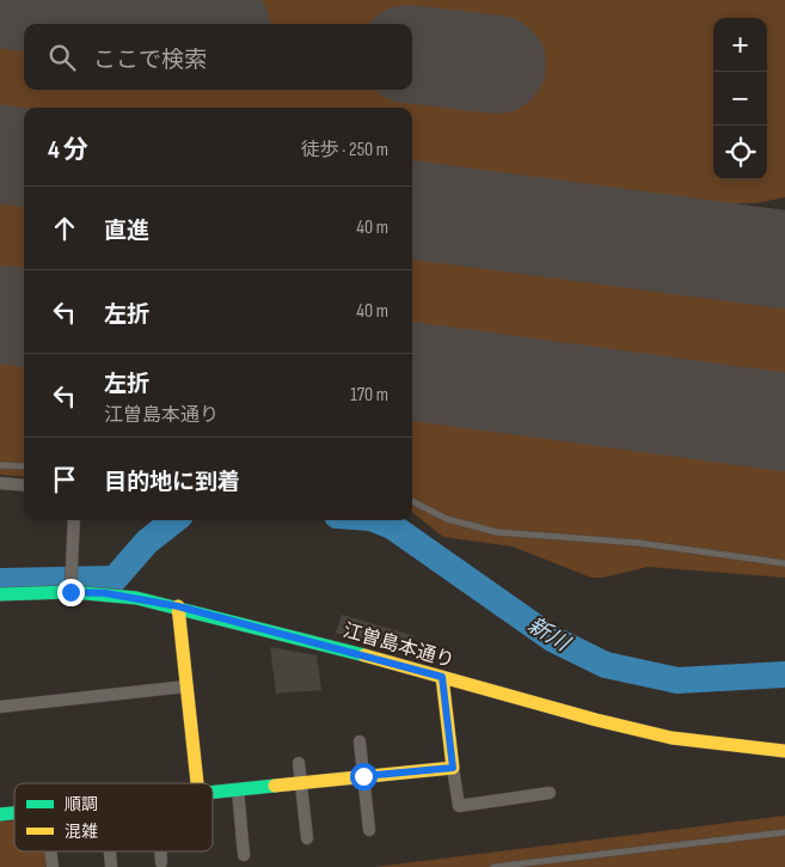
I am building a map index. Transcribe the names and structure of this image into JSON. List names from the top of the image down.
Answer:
{
  "streets": {
    "street": ["江曽島本通り"]
  },
  "water": ["新川"],
  "legend": ["順調", "混雑"],
  "page": {
    "map_buttons": ["+", "−"],
    "search": "ここで検索",
    "heading": ["4 分", "徒歩 · 250 m"],
    "list": [
      ["直進", "40 m"],
      ["左折", "40 m"],
      ["左折", "江曽島本通り", "170 m"],
      "目的地に到着"
    ]
  }
}
